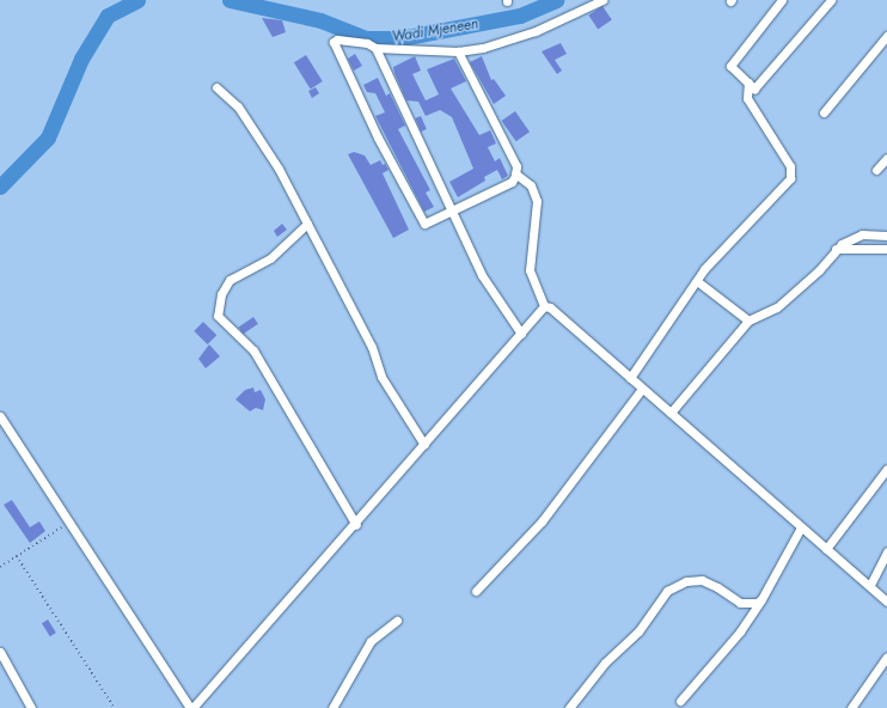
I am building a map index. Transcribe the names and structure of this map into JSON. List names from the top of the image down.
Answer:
{
  "water": ["Wadi Mjeneen"]
}
